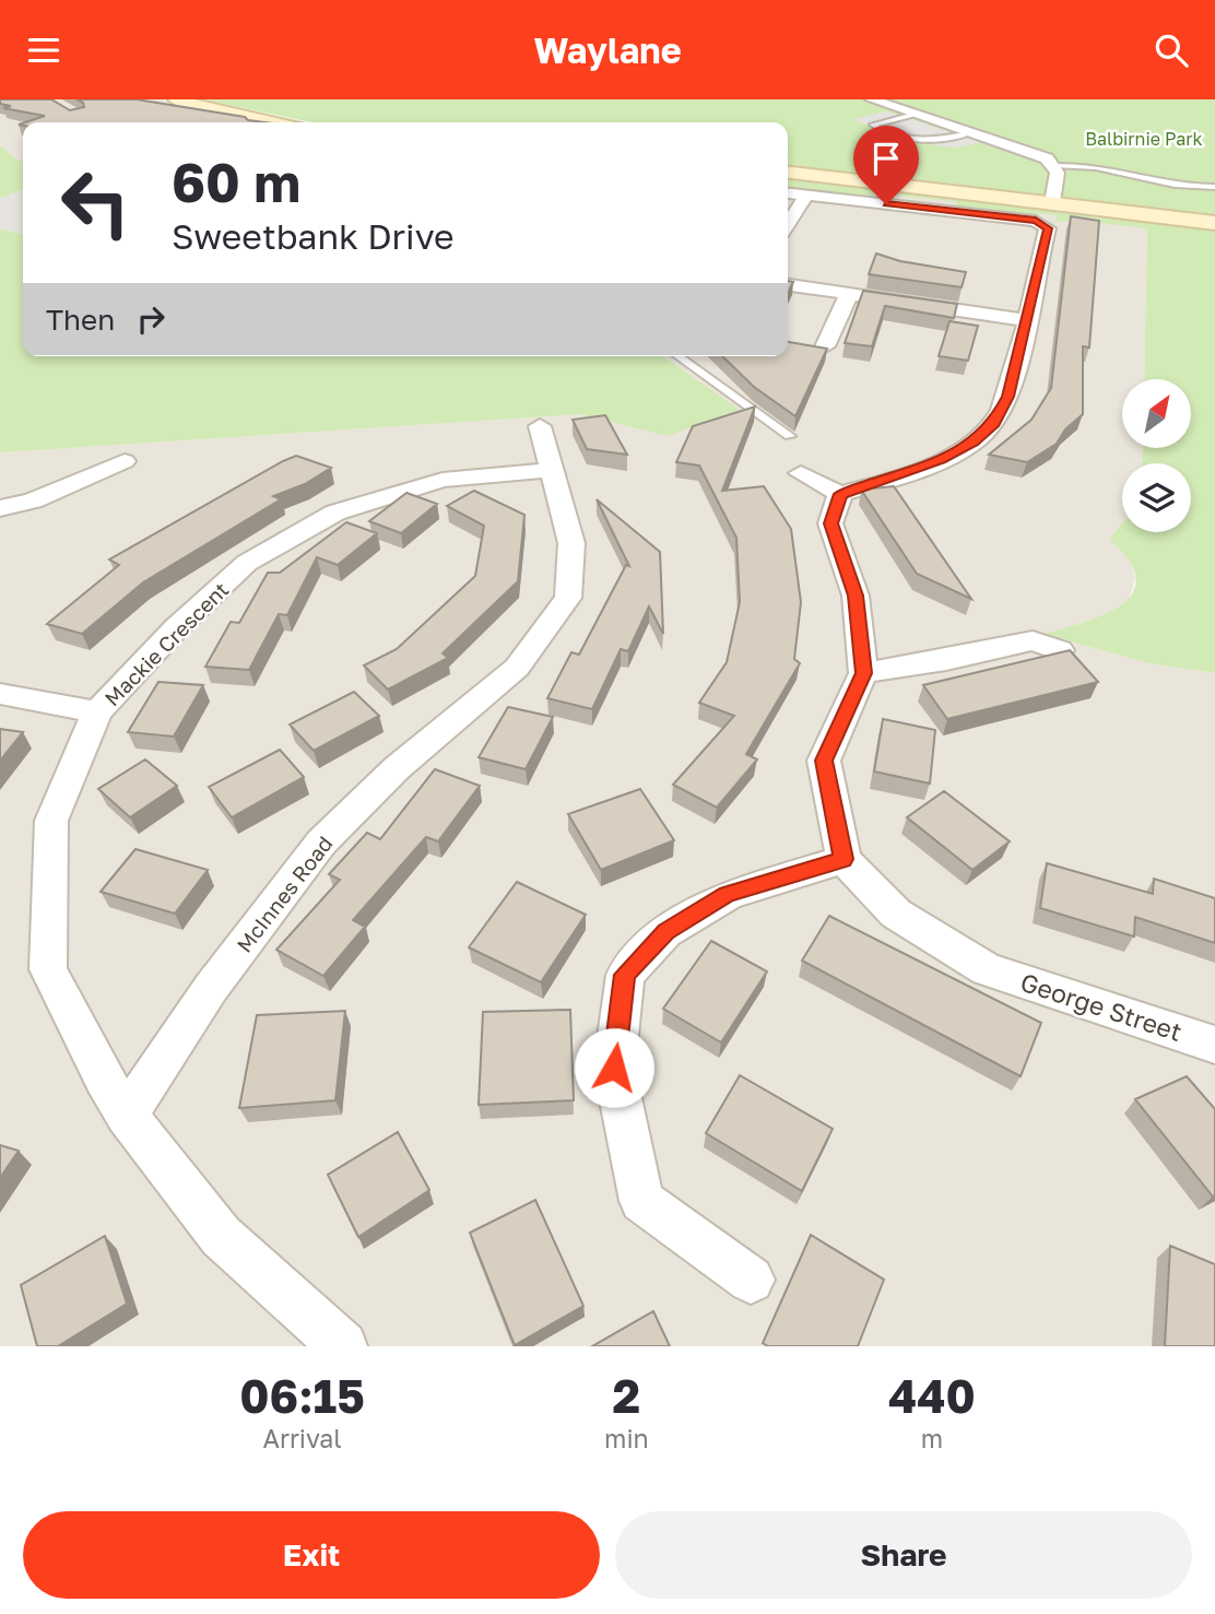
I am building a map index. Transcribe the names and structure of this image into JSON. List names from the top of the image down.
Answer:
{
  "streets": {
    "street": ["Mackie Crescent", "McInnes Road", "George Street"]
  },
  "crossings": [
    ["Mackie Crescent", "McInnes Road"]
  ],
  "parks": ["Balbirnie Park"],
  "north": "top right",
  "page": {
    "header": "Waylane",
    "turn": ["60 m", "Sweetbank Drive"],
    "then": "Then",
    "eta": [
      "06:15",
      "Arrival",
      "2",
      "min",
      "440",
      "m"
    ],
    "buttons": ["Exit", "Share"]
  }
}
